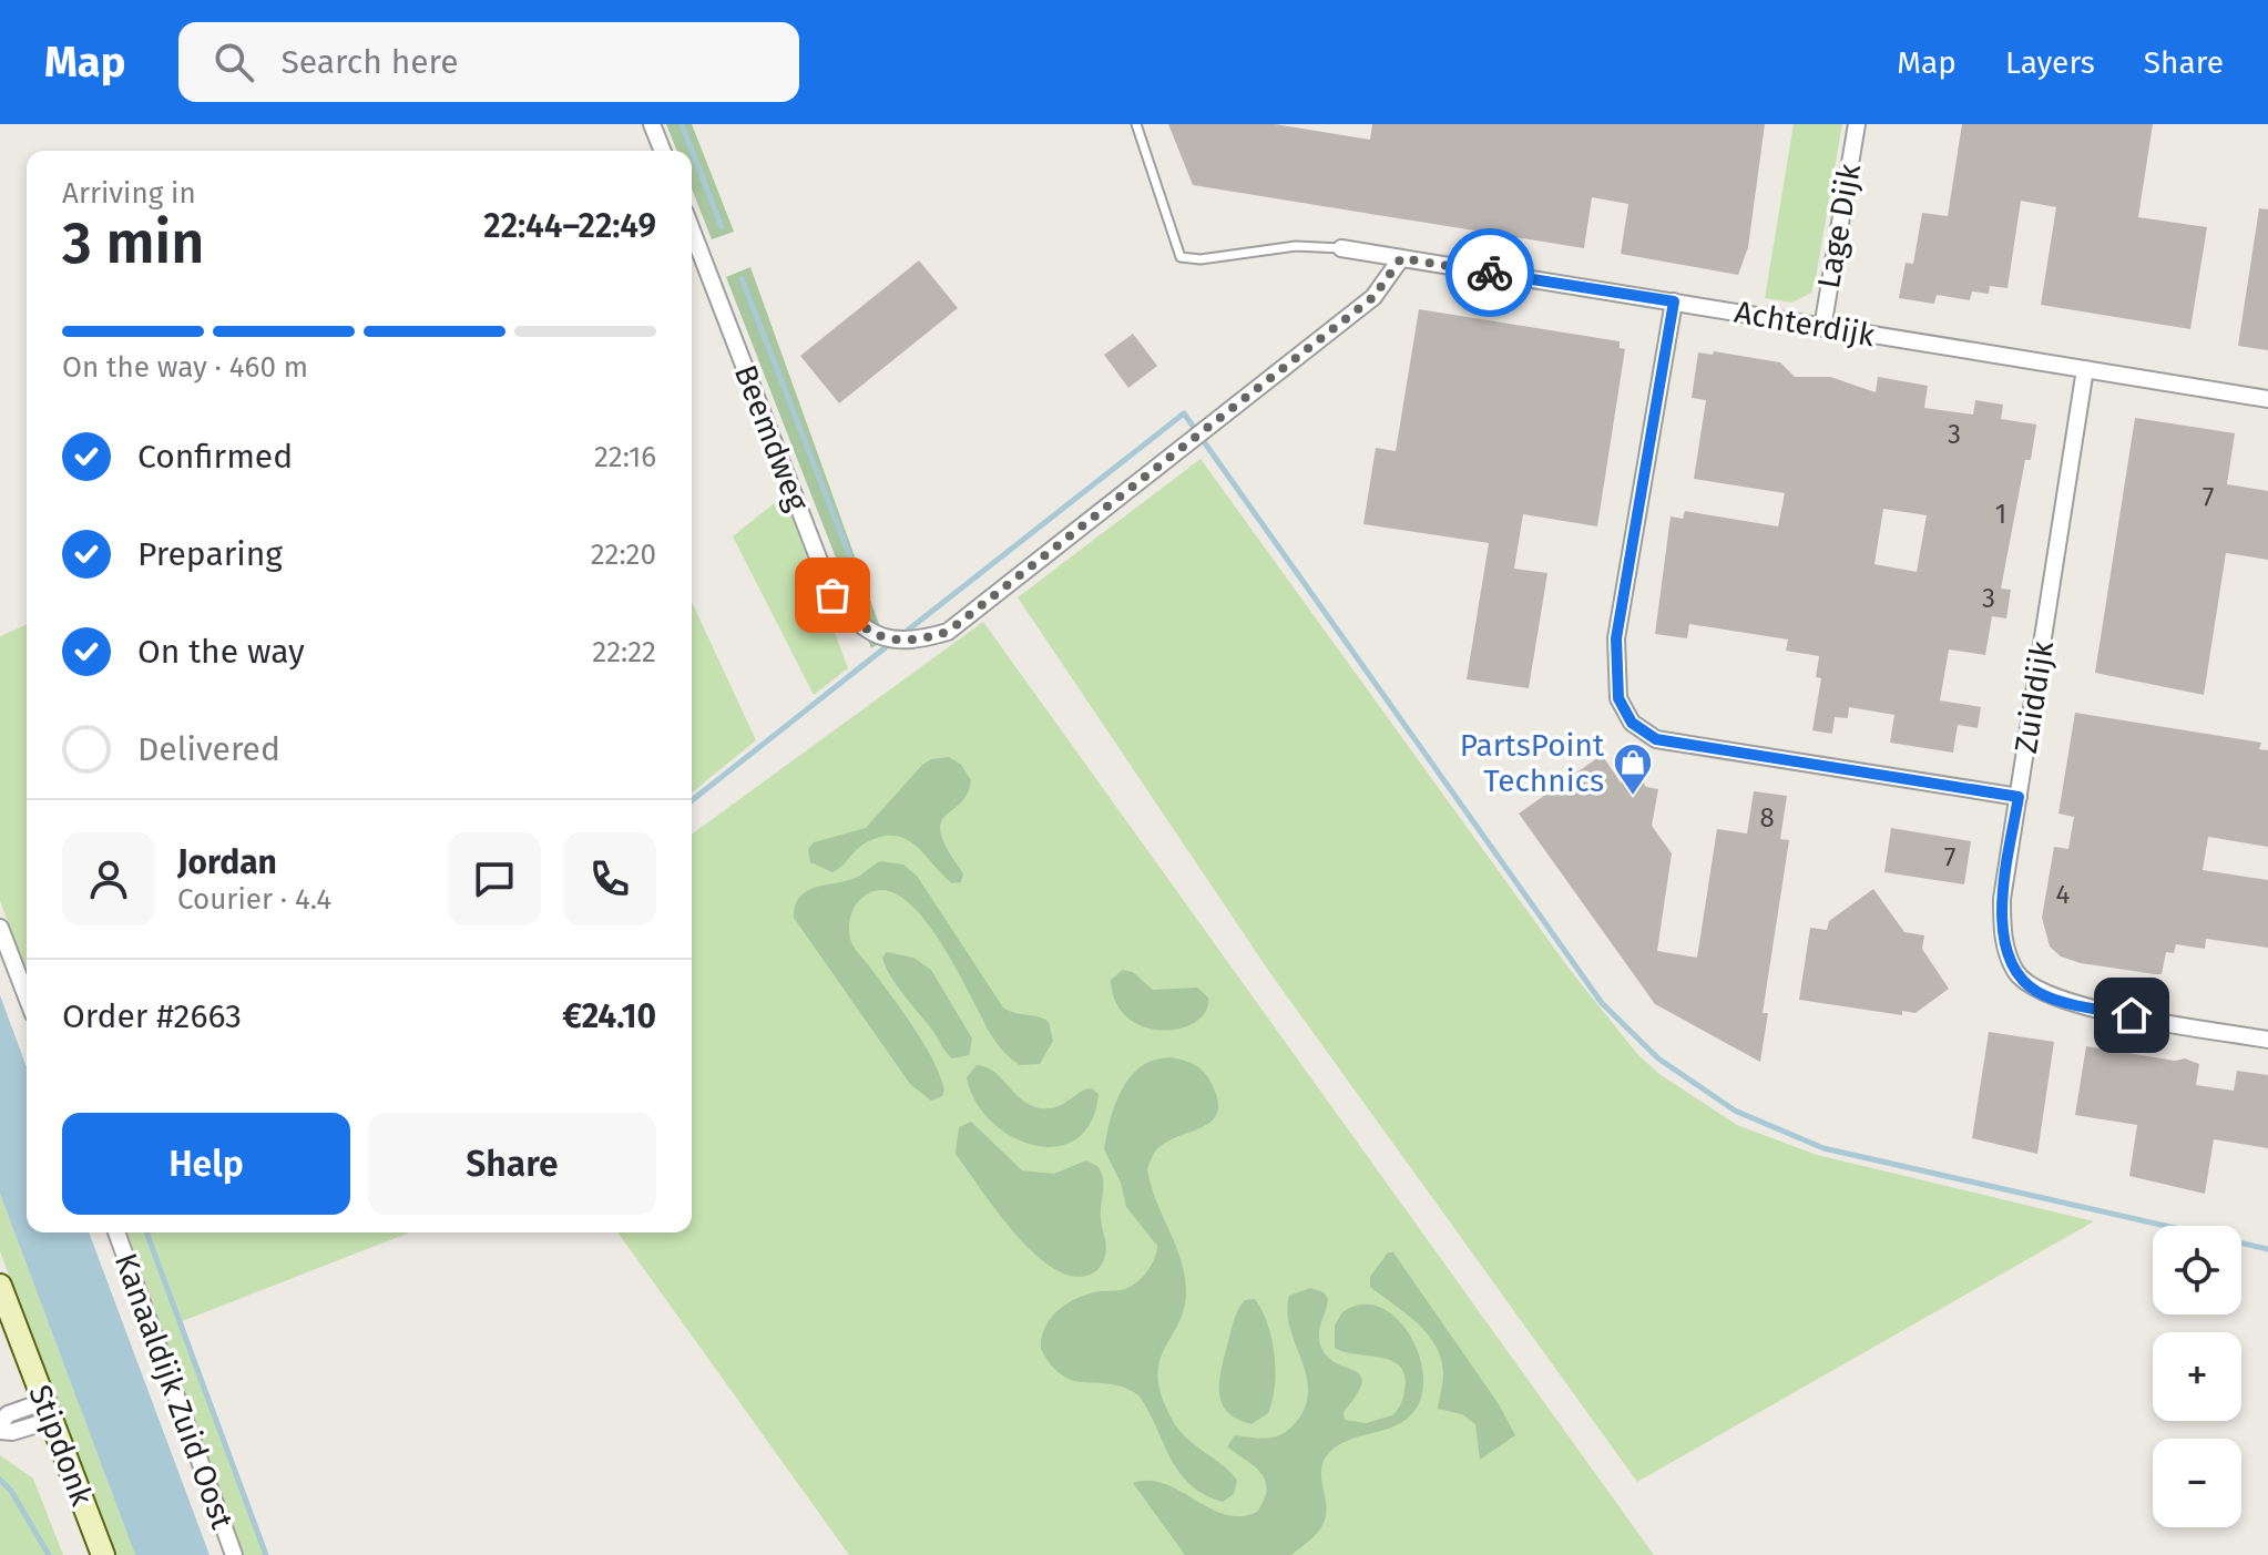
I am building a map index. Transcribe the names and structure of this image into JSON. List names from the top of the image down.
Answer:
{
  "streets": {
    "main road": ["Stipdonk"],
    "street": [
      "Lage Dijk",
      "Achterdijk",
      "Beemdweg",
      "Zuiddijk",
      "Kanaaldijk Zuid Oost"
    ]
  },
  "crossings": [
    ["Lage Dijk", "Achterdijk"],
    ["Achterdijk", "Beemdweg"],
    ["Achterdijk", "Zuiddijk"]
  ],
  "places": {
    "shop": ["PartsPoint Technics"]
  },
  "house_numbers": [
    "3",
    "7",
    "1",
    "3",
    "8",
    "7",
    "4"
  ],
  "page": {
    "header": "Map",
    "search": "Search here",
    "nav": ["Map", "Layers", "Share"],
    "heading": ["3 min", "Arriving in", "22:44–22:49"],
    "panel": [
      "Jordan",
      "Courier · 4.4",
      "Order #2663",
      "€24.10"
    ],
    "bar": "On the way · 460 m",
    "list": [
      ["Confirmed", "22:16"],
      ["Preparing", "22:20"],
      ["On the way", "22:22"],
      "Delivered"
    ],
    "buttons": ["Help", "Share"],
    "map_buttons": ["+", "−"]
  }
}
